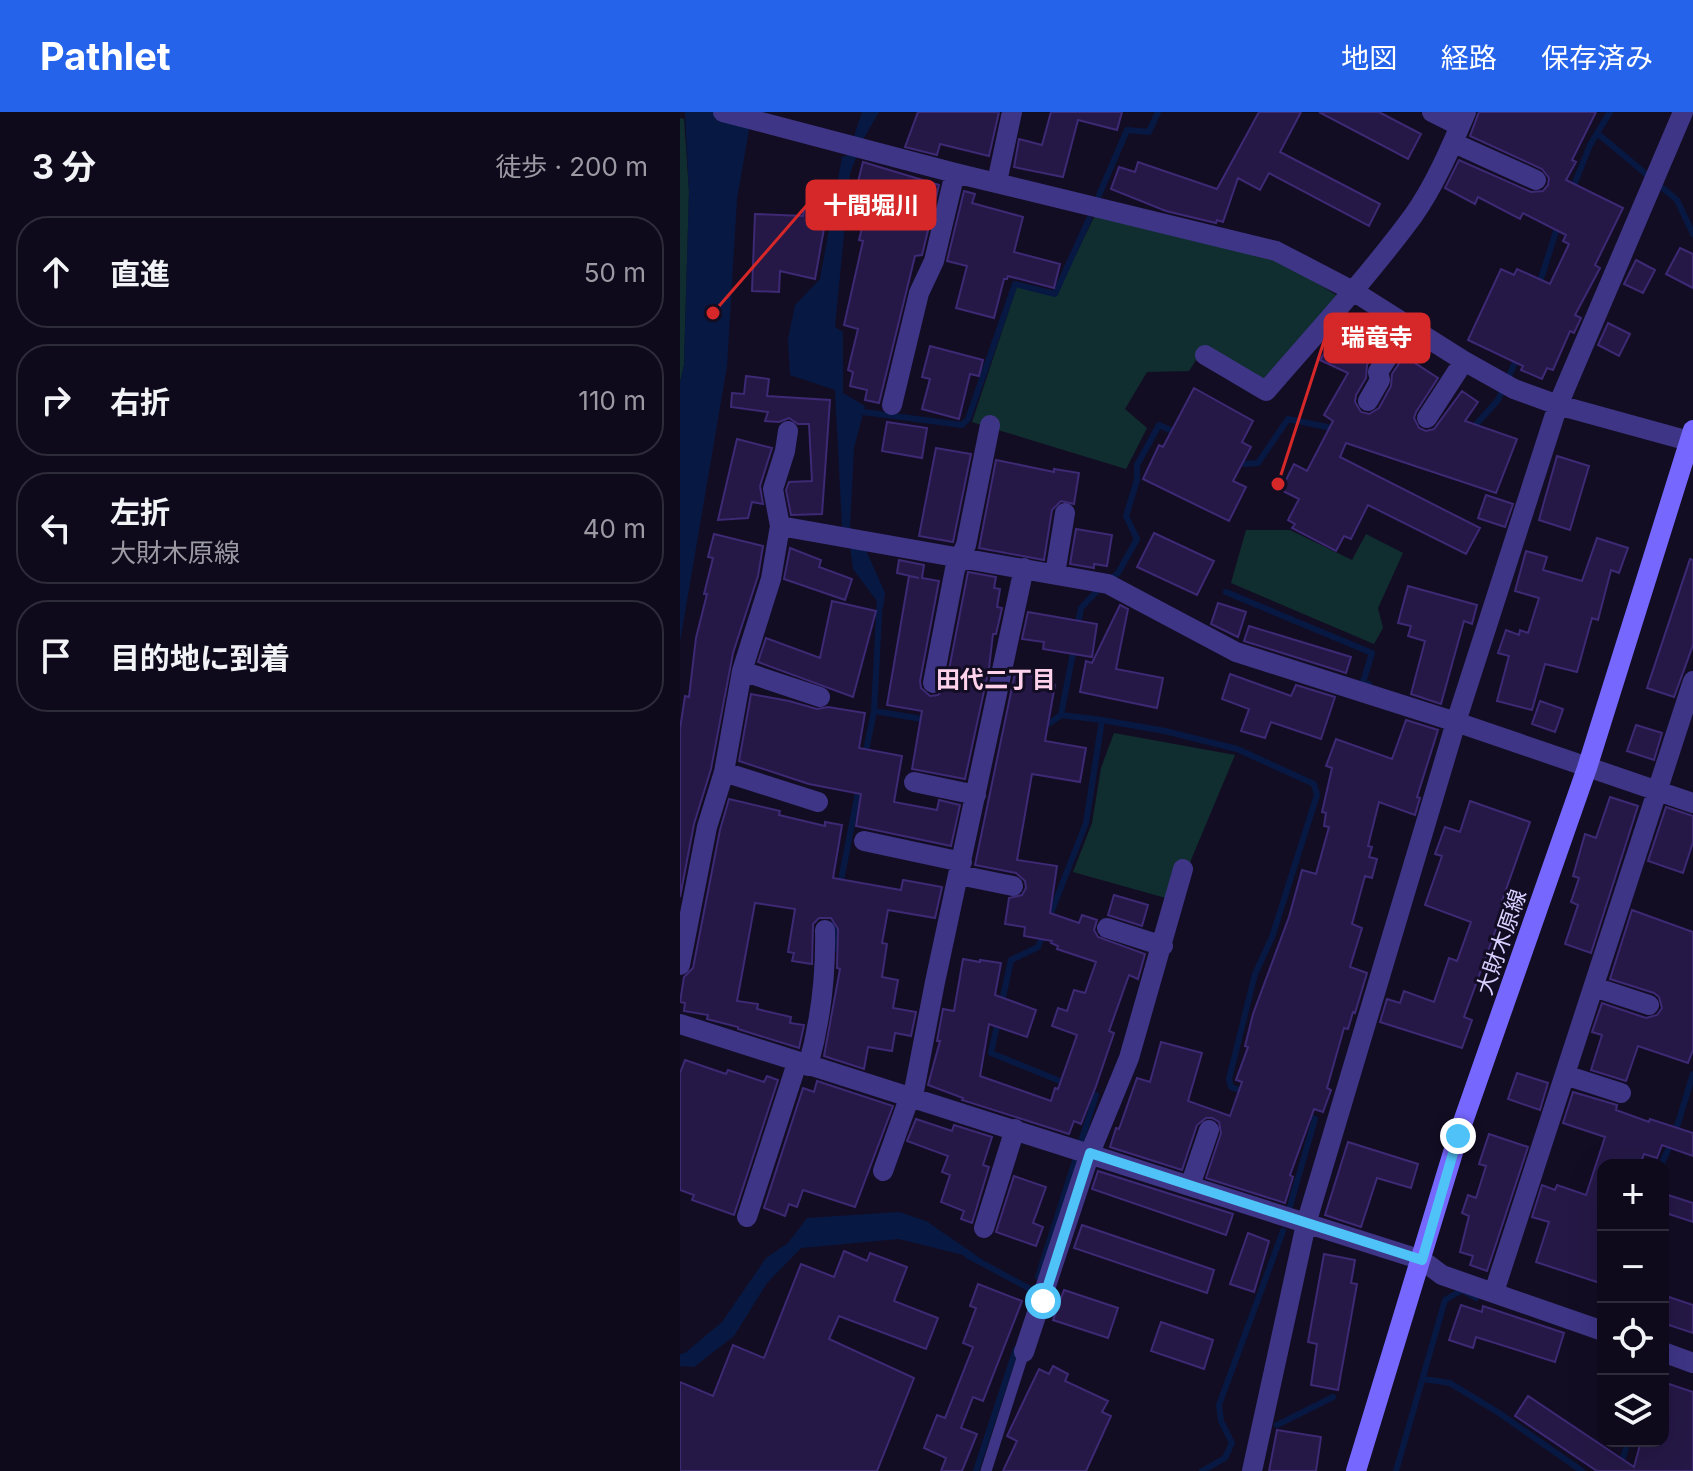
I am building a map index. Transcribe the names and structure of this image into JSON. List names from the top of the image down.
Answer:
{
  "streets": {
    "street": ["大財木原線"]
  },
  "districts": ["田代二丁目"],
  "places": ["十間堀川", "瑞竜寺"],
  "page": {
    "header": "Pathlet",
    "nav": ["地図", "経路", "保存済み"],
    "heading": ["3 分", "徒歩 · 200 m"],
    "list": [
      ["直進", "50 m"],
      ["右折", "110 m"],
      ["左折", "大財木原線", "40 m"],
      "目的地に到着"
    ],
    "map_buttons": ["+", "−"]
  }
}
